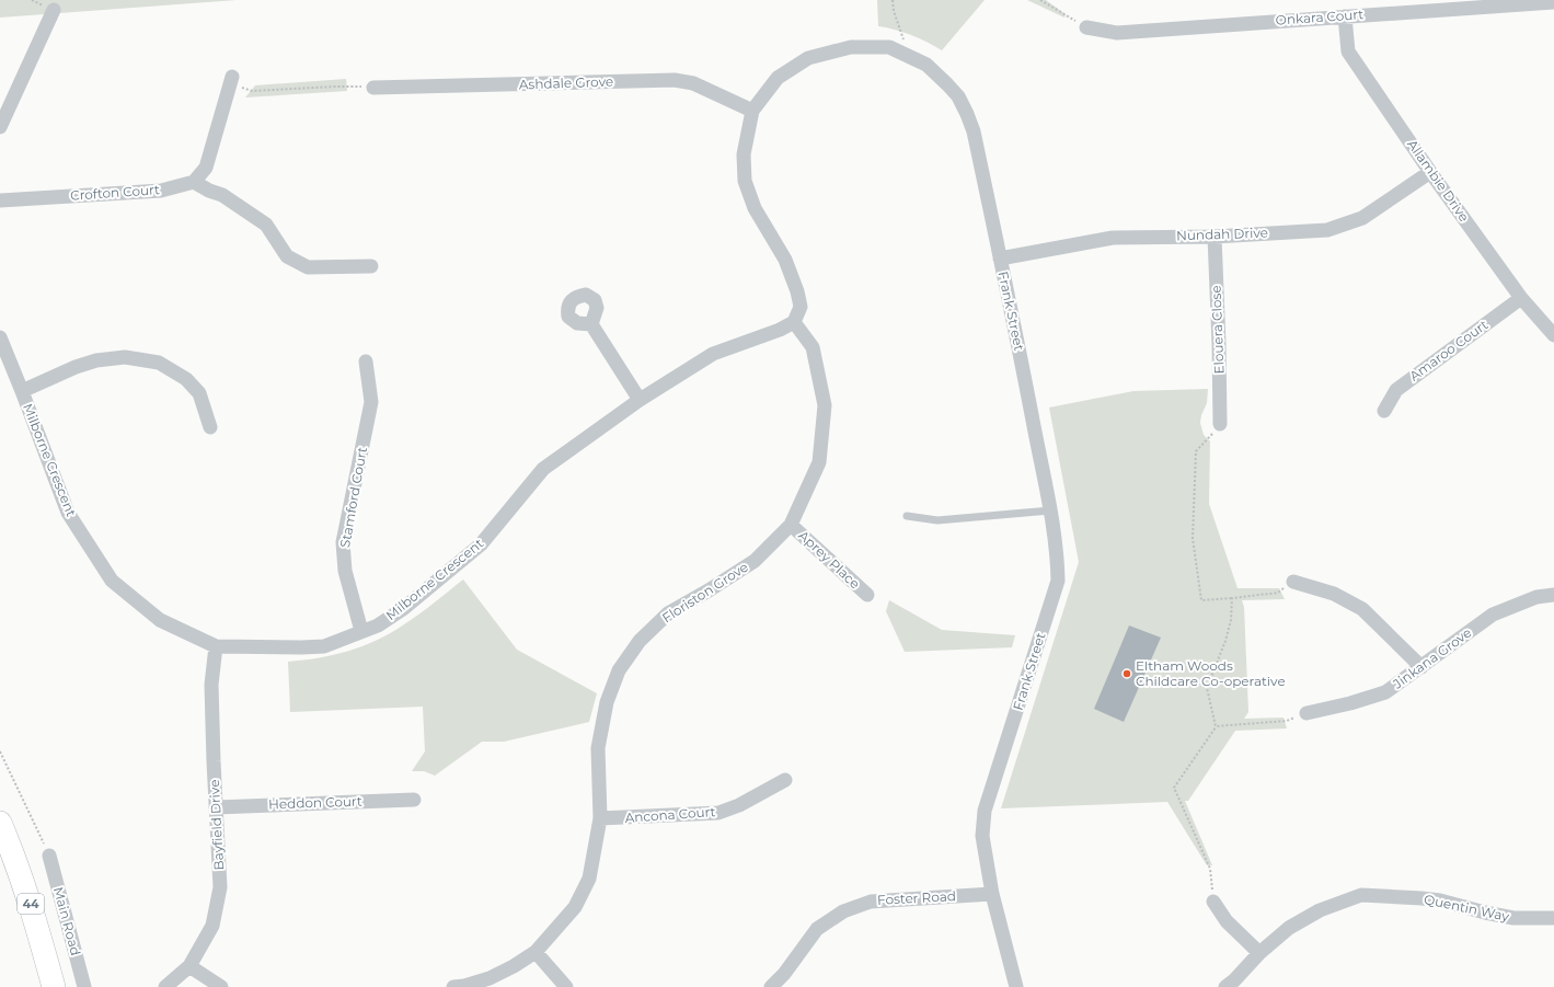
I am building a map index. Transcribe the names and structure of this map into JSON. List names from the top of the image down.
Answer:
{
  "streets": {
    "main road": ["44"],
    "street": [
      "Onkara Court",
      "Ashdale Grove",
      "Allambie Drive",
      "Crofton Court",
      "Nundah Drive",
      "Frank Street",
      "Elouera Close",
      "Amaroo Court",
      "Milborne Crescent",
      "Stamford Court",
      "Aprey Place",
      "Floriston Grove",
      "Jinkana Grove",
      "Heddon Court",
      "Ancona Court",
      "Bayfield Drive",
      "Foster Road",
      "Quentin Way",
      "Main Road"
    ]
  },
  "crossings": [
    ["Onkara Court", "Allambie Drive"],
    ["Ashdale Grove", "Frank Street"],
    ["Allambie Drive", "Nundah Drive"],
    ["Allambie Drive", "Amaroo Court"],
    ["Nundah Drive", "Frank Street"],
    ["Nundah Drive", "Elouera Close"],
    ["Frank Street", "Milborne Crescent"],
    ["Frank Street", "Floriston Grove"],
    ["Frank Street", "Foster Road"],
    ["Milborne Crescent", "Stamford Court"],
    ["Milborne Crescent", "Floriston Grove"],
    ["Milborne Crescent", "Bayfield Drive"],
    ["Aprey Place", "Floriston Grove"],
    ["Floriston Grove", "Ancona Court"],
    ["Heddon Court", "Bayfield Drive"]
  ],
  "places": ["Eltham Woods Childcare Co-operative"]
}
